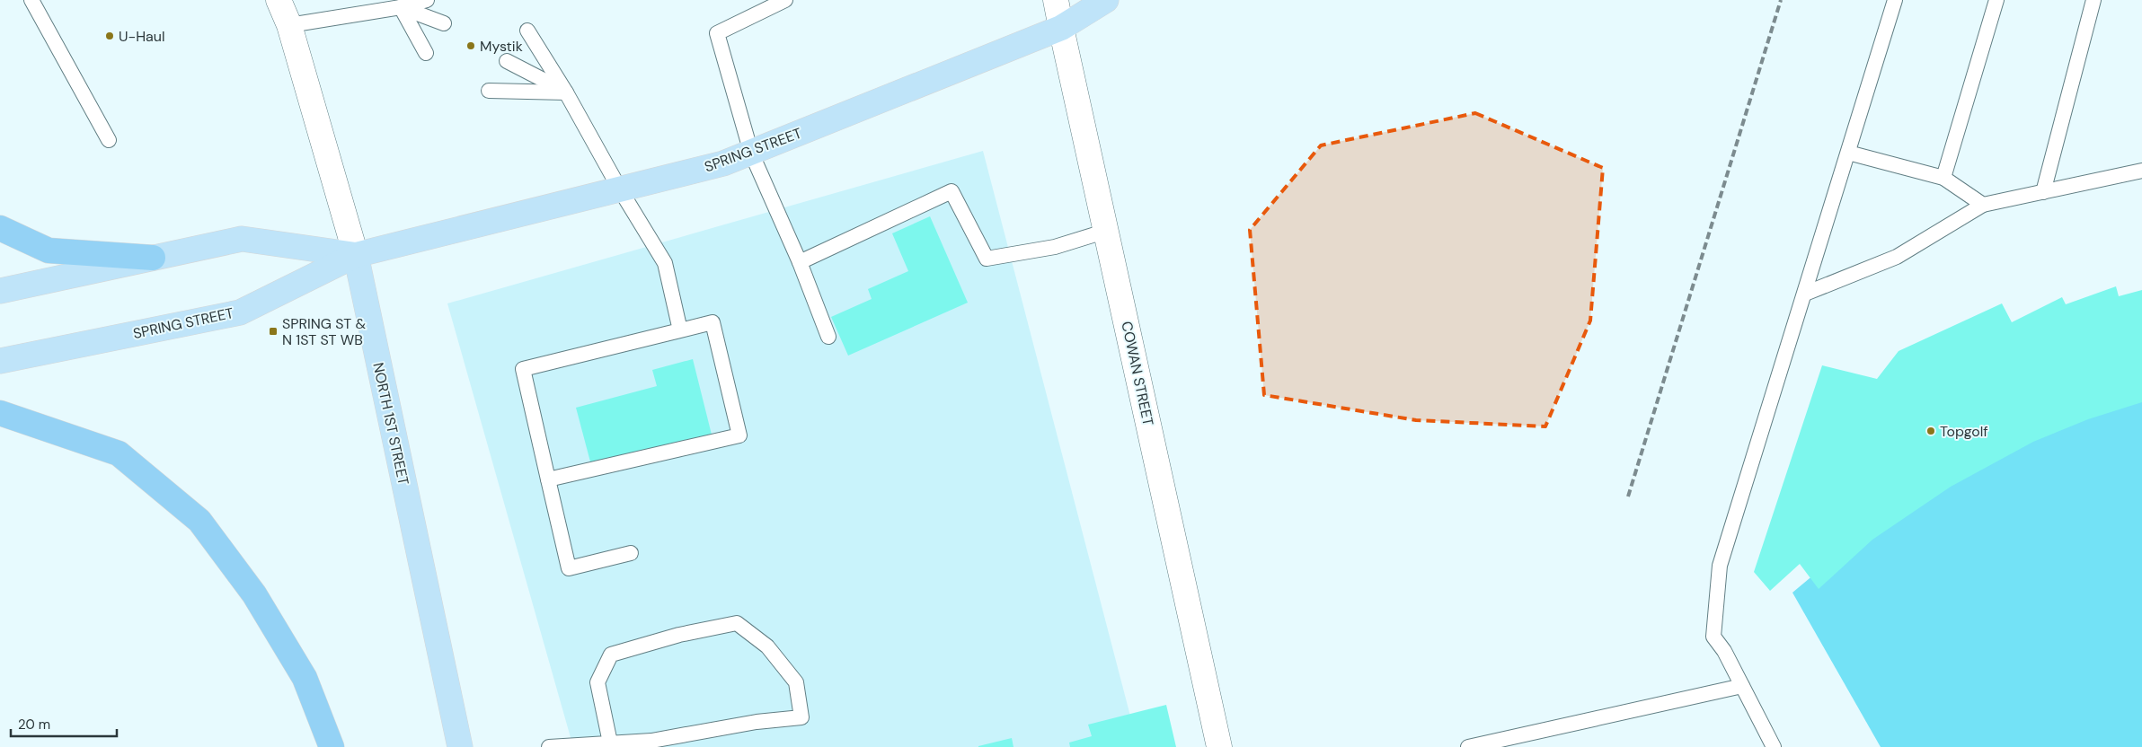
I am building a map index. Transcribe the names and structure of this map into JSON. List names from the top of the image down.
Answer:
{
  "streets": {
    "main road": ["SPRING STREET", "NORTH 1ST STREET"],
    "street": ["COWAN STREET"]
  },
  "crossings": [
    ["SPRING STREET", "COWAN STREET"],
    ["SPRING STREET", "NORTH 1ST STREET"]
  ],
  "places": {
    "other": ["U-Haul", "Mystik", "Topgolf"],
    "transit": ["SPRING ST & N 1ST ST WB"]
  },
  "scale_bar": "20 m"
}
